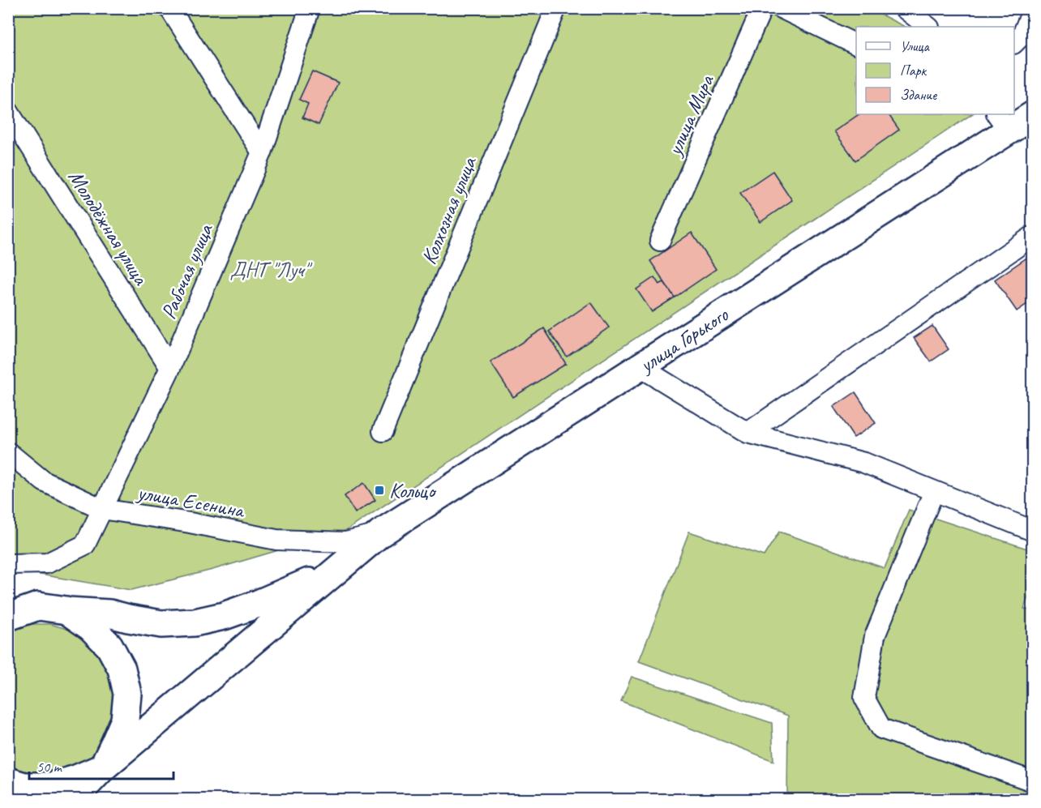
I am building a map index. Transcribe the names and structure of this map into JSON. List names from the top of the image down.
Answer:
{
  "streets": {
    "main road": ["улица Горького"],
    "street": [
      "улица Мира",
      "Колхозная улица",
      "Молодёжная улица",
      "Рабочая улица",
      "улица Есенина"
    ]
  },
  "crossings": [
    ["Молодёжная улица", "Рабочая улица"],
    ["Рабочая улица", "улица Есенина"],
    ["улица Горького", "улица Есенина"]
  ],
  "parks": ["ДНТ \"Луч\""],
  "places": {
    "transit": ["Кольцо"]
  },
  "legend": ["Улица", "Парк", "Здание"],
  "scale_bar": "50 m"
}
